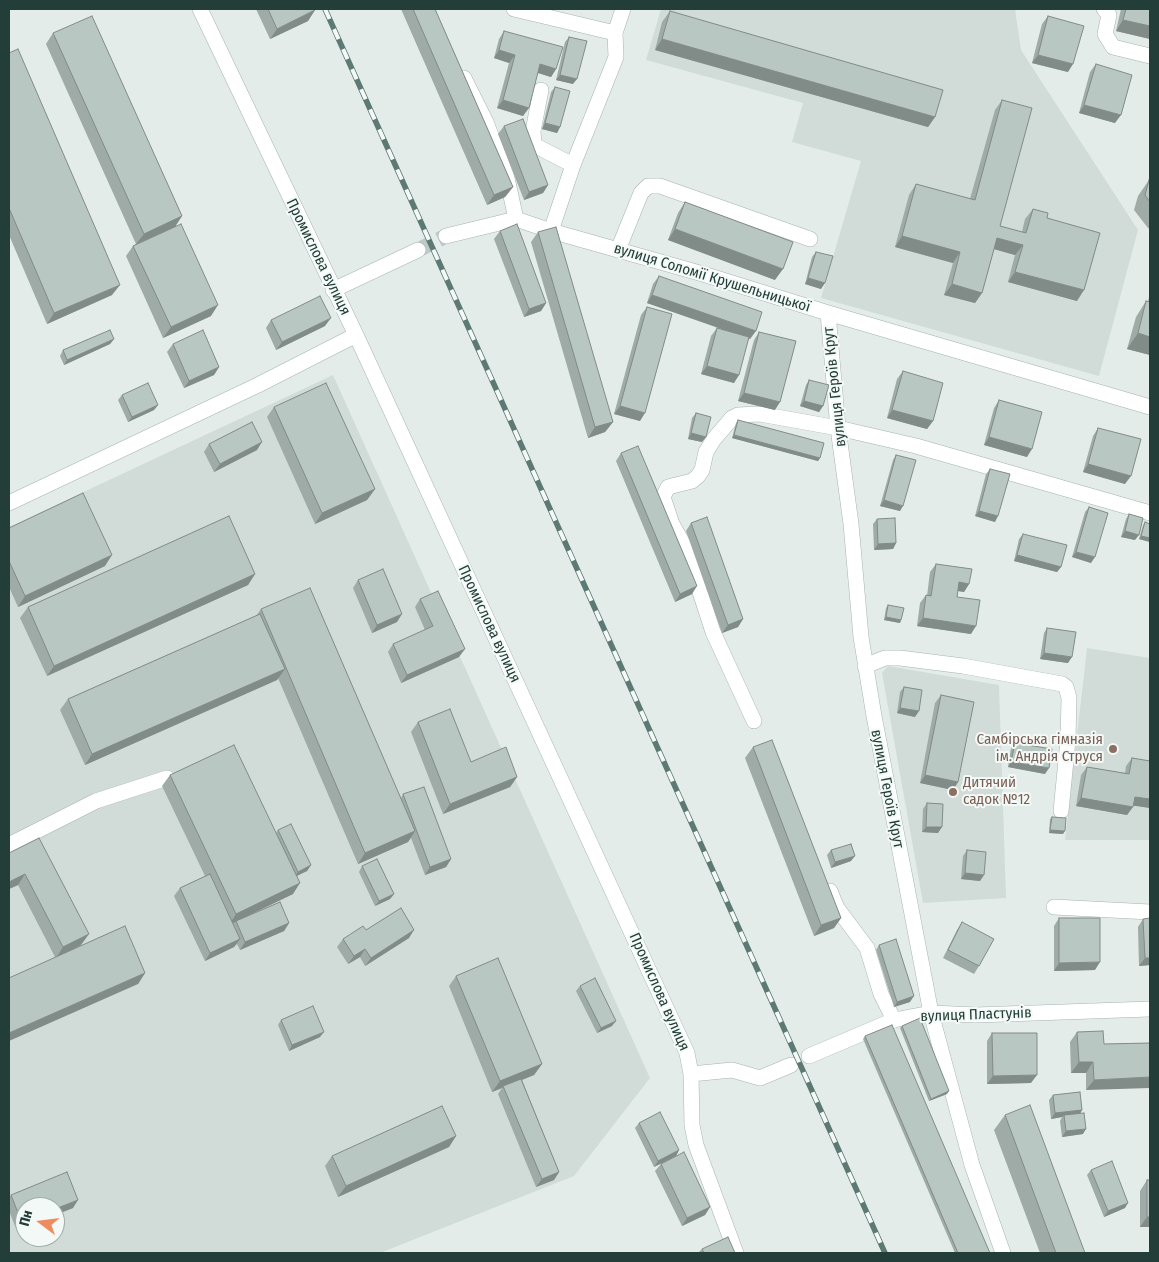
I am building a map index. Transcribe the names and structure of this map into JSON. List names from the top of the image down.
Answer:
{
  "streets": {
    "street": [
      "Промислова вулиця",
      "вулиця Соломії Крушельницької",
      "вулиця Героїв Крут",
      "вулиця Пластунів"
    ]
  },
  "crossings": [
    ["вулиця Соломії Крушельницької", "вулиця Героїв Крут"],
    ["вулиця Героїв Крут", "вулиця Пластунів"]
  ],
  "places": ["Самбірська гімназія ім. Андрія Струся", "Дитячий садок №12"],
  "north": "left"
}
